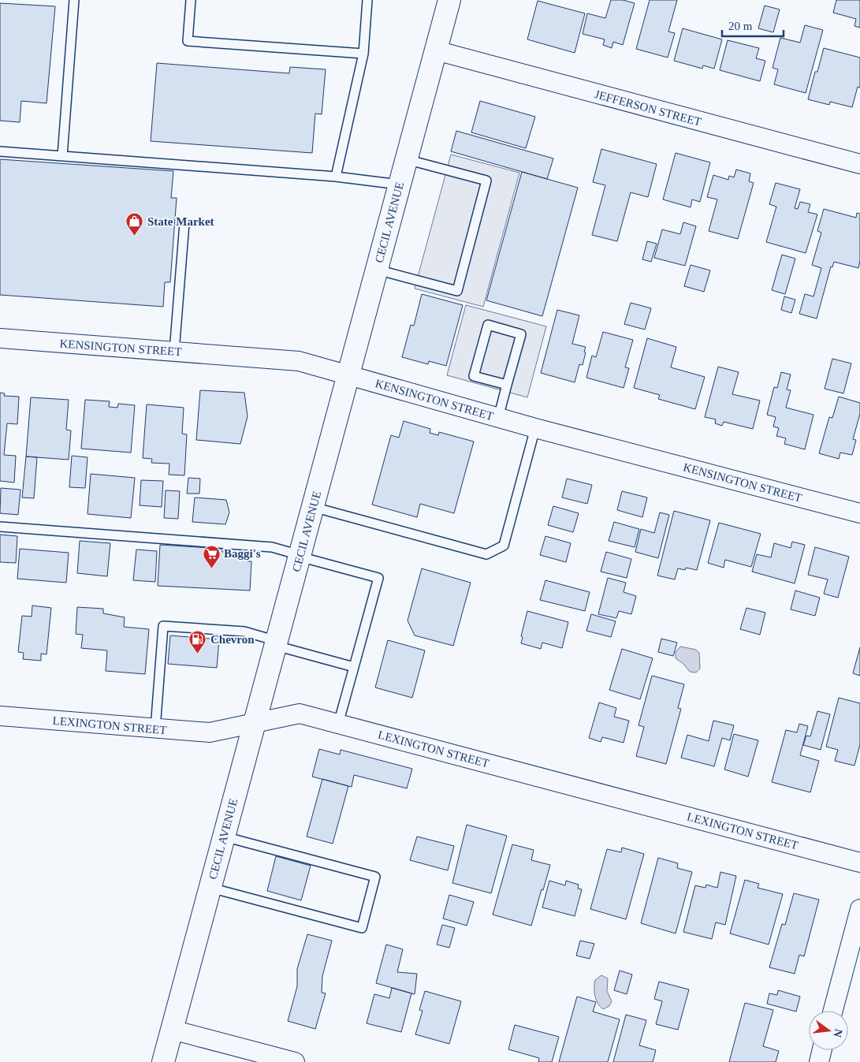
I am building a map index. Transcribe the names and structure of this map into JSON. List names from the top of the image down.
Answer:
{
  "streets": {
    "main road": ["CECIL AVENUE"],
    "street": ["JEFFERSON STREET", "KENSINGTON STREET", "LEXINGTON STREET"]
  },
  "crossings": [
    ["JEFFERSON STREET", "CECIL AVENUE"],
    ["CECIL AVENUE", "KENSINGTON STREET"],
    ["CECIL AVENUE", "LEXINGTON STREET"]
  ],
  "places": {
    "shop": ["State Market"],
    "supermarket": ["Baggi's"],
    "fuel station": ["Chevron"]
  },
  "scale_bar": "20 m",
  "north": "right"
}
